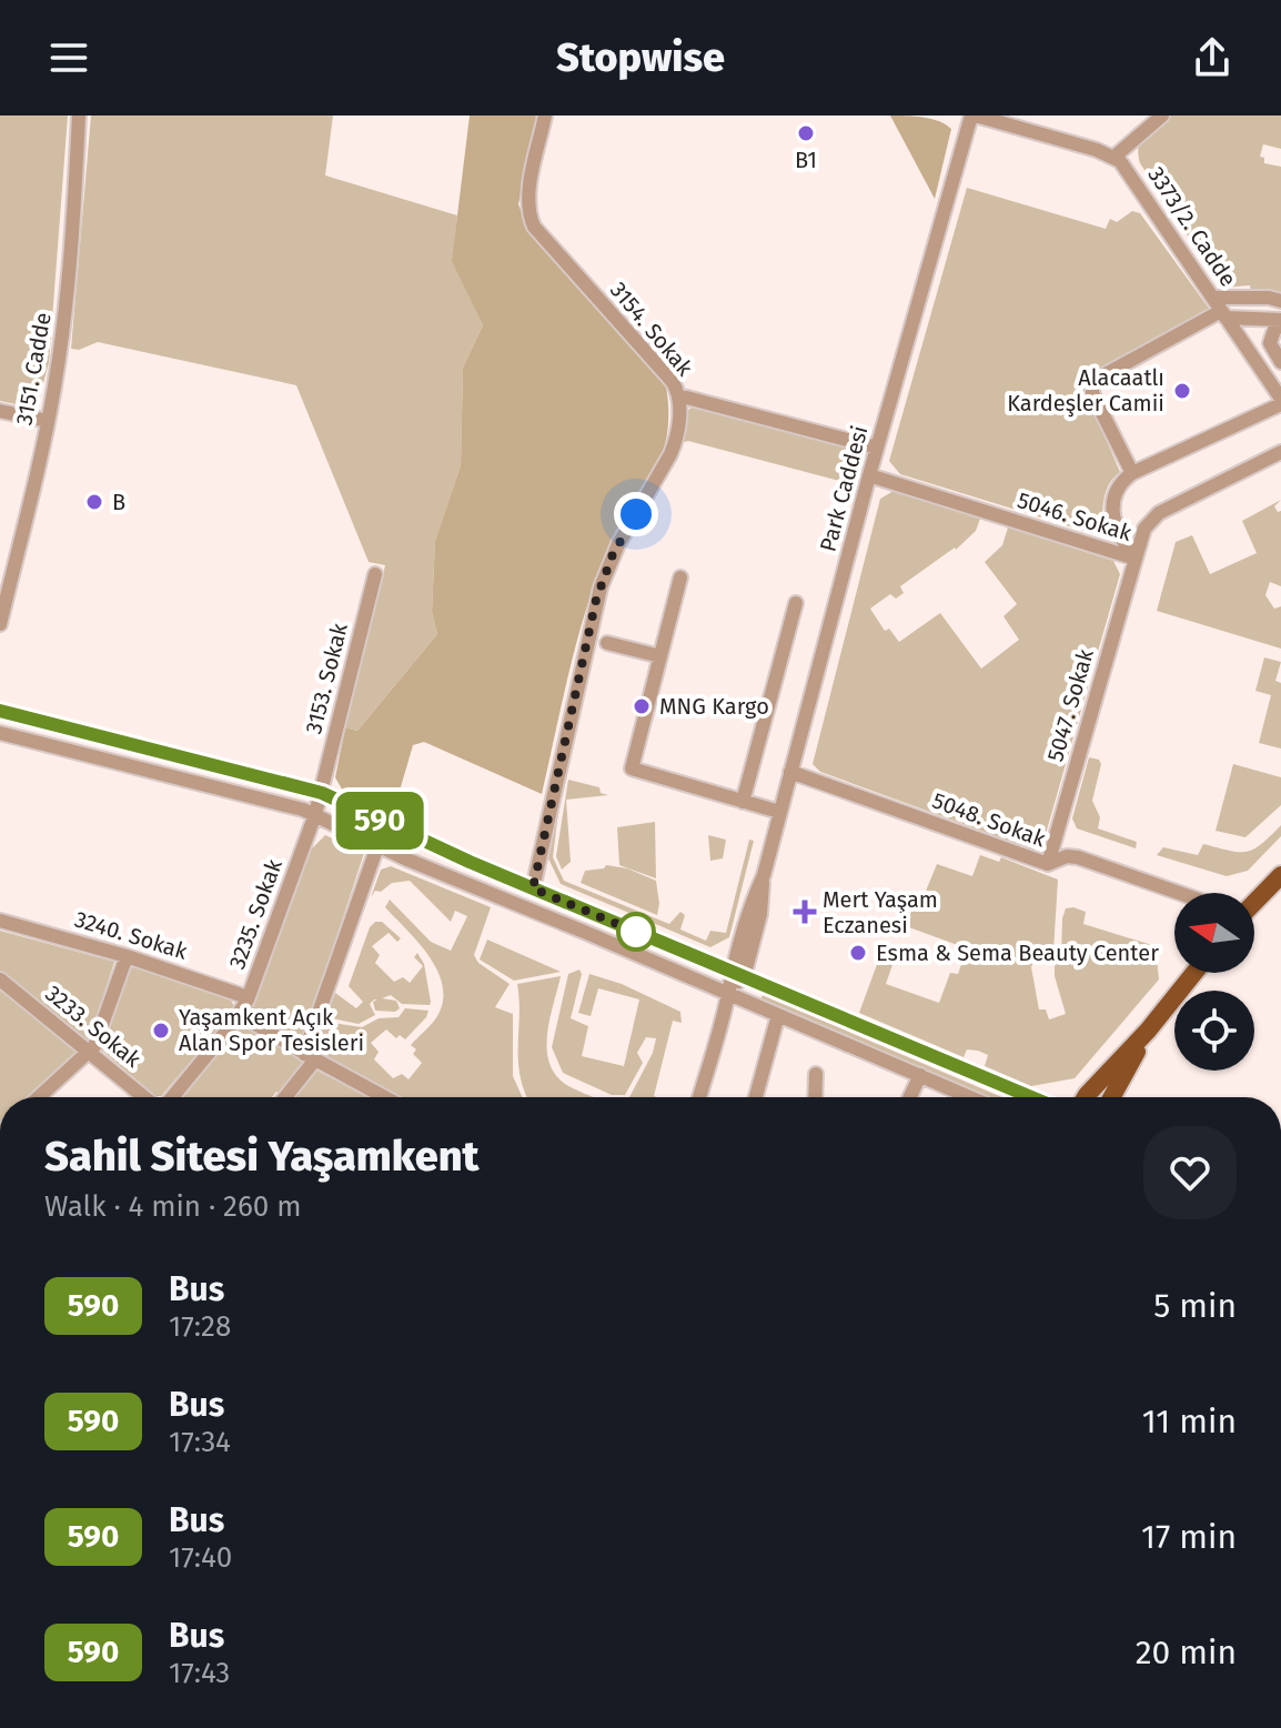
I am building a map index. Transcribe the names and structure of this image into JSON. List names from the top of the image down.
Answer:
{
  "streets": {
    "street": [
      "3373/2. Cadde",
      "3154. Sokak",
      "3151. Cadde",
      "Park Caddesi",
      "5046. Sokak",
      "3153. Sokak",
      "5047. Sokak",
      "5048. Sokak",
      "3235. Sokak",
      "3240. Sokak",
      "3233. Sokak"
    ]
  },
  "crossings": [
    ["Park Caddesi", "5046. Sokak"],
    ["Park Caddesi", "5048. Sokak"],
    ["5046. Sokak", "5047. Sokak"],
    ["3153. Sokak", "3235. Sokak"],
    ["5047. Sokak", "5048. Sokak"],
    ["3235. Sokak", "3240. Sokak"]
  ],
  "places": {
    "other": [
      "B1",
      "Alacaatlı Kardeşler Camii",
      "B",
      "MNG Kargo",
      "Esma & Sema Beauty Center",
      "Yaşamkent Açık Alan Spor Tesisleri"
    ],
    "health": ["Mert Yaşam Eczanesi"]
  },
  "lines": ["bus line 590"],
  "north": "left",
  "page": {
    "header": "Stopwise",
    "on_map": "590",
    "heading": ["Sahil Sitesi Yaşamkent", "Walk · 4 min · 260 m"],
    "list": [
      {
        "mark": "590",
        "name": "Bus",
        "note": "17:28",
        "value": "5 min"
      },
      {
        "mark": "590",
        "name": "Bus",
        "note": "17:34",
        "value": "11 min"
      },
      {
        "mark": "590",
        "name": "Bus",
        "note": "17:40",
        "value": "17 min"
      },
      {
        "mark": "590",
        "name": "Bus",
        "note": "17:43",
        "value": "20 min"
      }
    ]
  }
}
